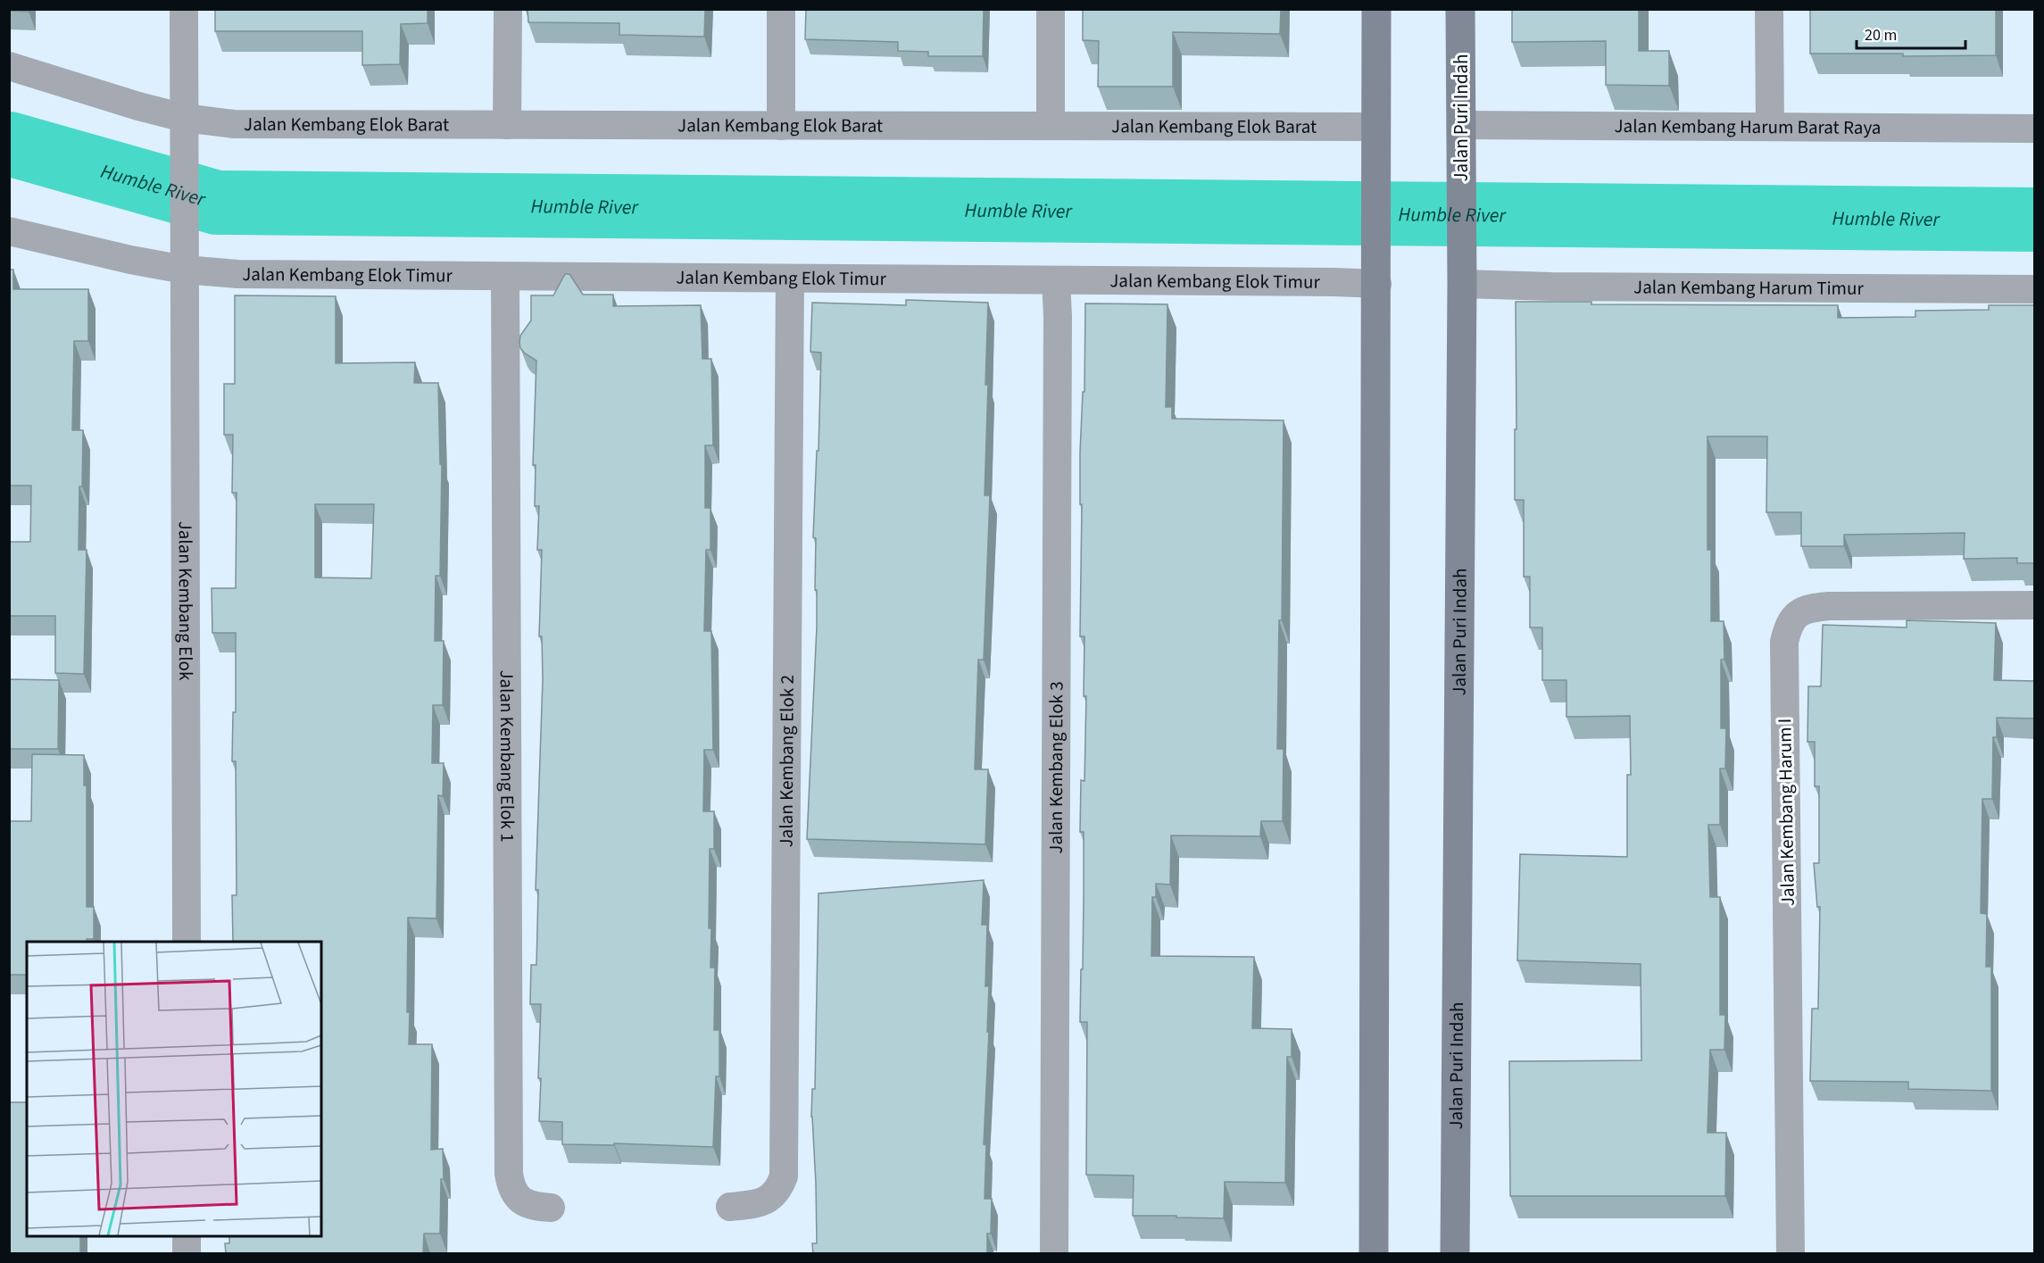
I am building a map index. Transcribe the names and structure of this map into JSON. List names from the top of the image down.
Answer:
{
  "streets": {
    "main road": ["Jalan Puri Indah"],
    "street": [
      "Jalan Kembang Elok Barat",
      "Jalan Kembang Harum Barat Raya",
      "Jalan Kembang Elok Timur",
      "Jalan Kembang Harum Timur",
      "Jalan Kembang Elok",
      "Jalan Kembang Elok 1",
      "Jalan Kembang Elok 2",
      "Jalan Kembang Elok 3",
      "Jalan Kembang Harum I"
    ]
  },
  "crossings": [
    ["Jalan Puri Indah", "Jalan Kembang Harum Barat Raya"],
    ["Jalan Puri Indah", "Jalan Kembang Harum Timur"],
    ["Jalan Kembang Elok Barat", "Jalan Kembang Elok"],
    ["Jalan Kembang Elok Timur", "Jalan Kembang Elok"],
    ["Jalan Kembang Elok Timur", "Jalan Kembang Elok 1"],
    ["Jalan Kembang Elok Timur", "Jalan Kembang Elok 2"],
    ["Jalan Kembang Elok Timur", "Jalan Kembang Elok 3"]
  ],
  "water": ["Humble River"],
  "scale_bar": "20 m"
}
